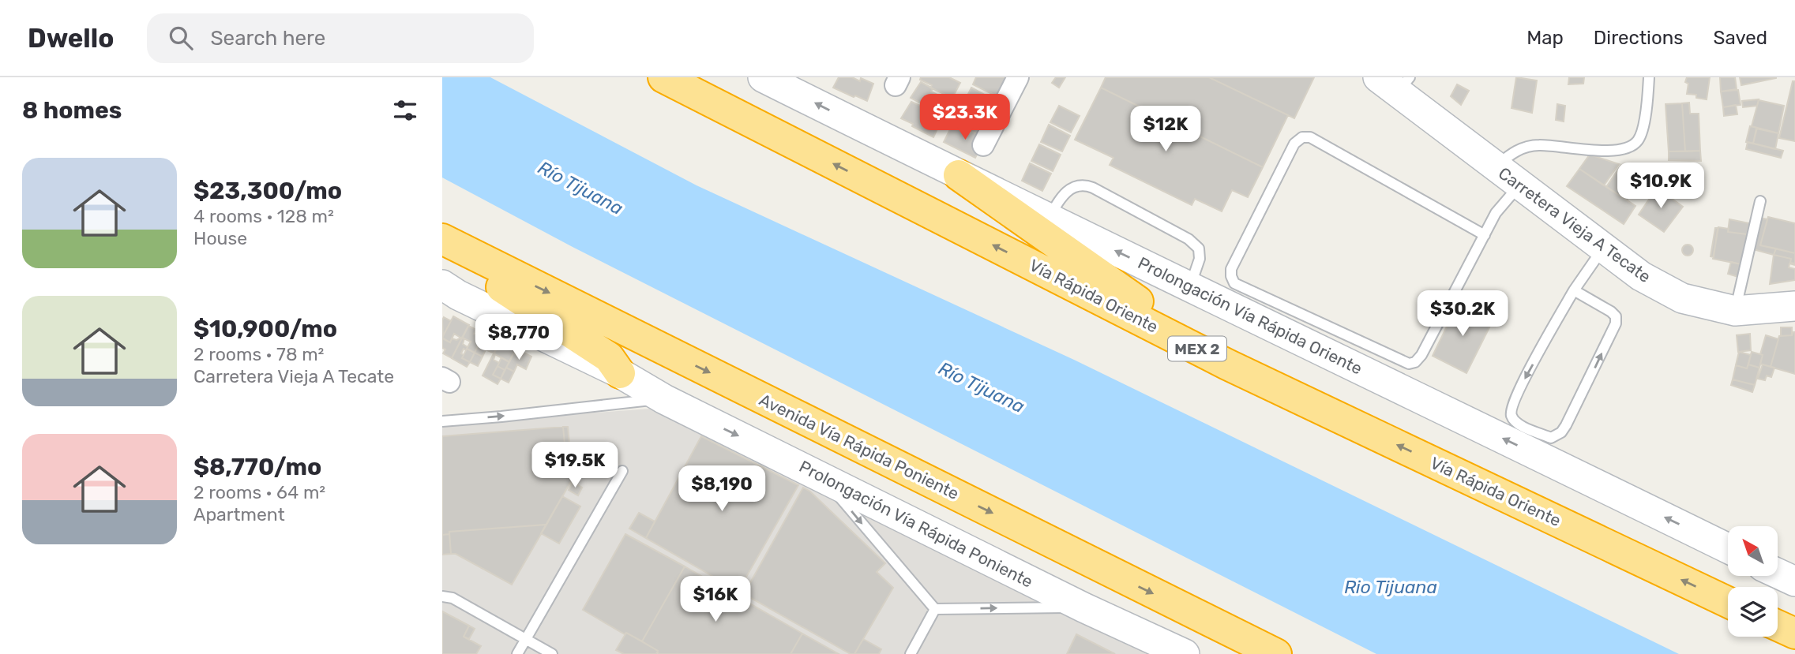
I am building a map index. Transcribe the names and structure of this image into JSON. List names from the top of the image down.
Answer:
{
  "streets": {
    "highway": ["Vía Rápida Oriente", "MEX 2", "Avenida Vía Rápida Poniente"],
    "main road": ["Carretera Vieja A Tecate", "Prolongación Vía Rápida Oriente", "Prolongación Vía Rápida Poniente"]
  },
  "one_way": ["Prolongación Vía Rápida Oriente"],
  "water": ["Río Tijuana", "Rio Tijuana"],
  "north": "top left",
  "page": {
    "header": "Dwello",
    "search": "Search here",
    "nav": ["Map", "Directions", "Saved"],
    "heading": "8 homes",
    "price": [
      "$23.3K",
      "$12K",
      "$10.9K",
      "$30.2K",
      "$8,770",
      "$19.5K",
      "$8,190",
      "$16K"
    ],
    "list": [
      {
        "name": "$23,300/mo",
        "note": "4 rooms · 128 m² · House"
      },
      {
        "name": "$10,900/mo",
        "note": "2 rooms · 78 m² · Carretera Vieja A Tecate"
      },
      {
        "name": "$8,770/mo",
        "note": "2 rooms · 64 m² · Apartment"
      }
    ]
  }
}
